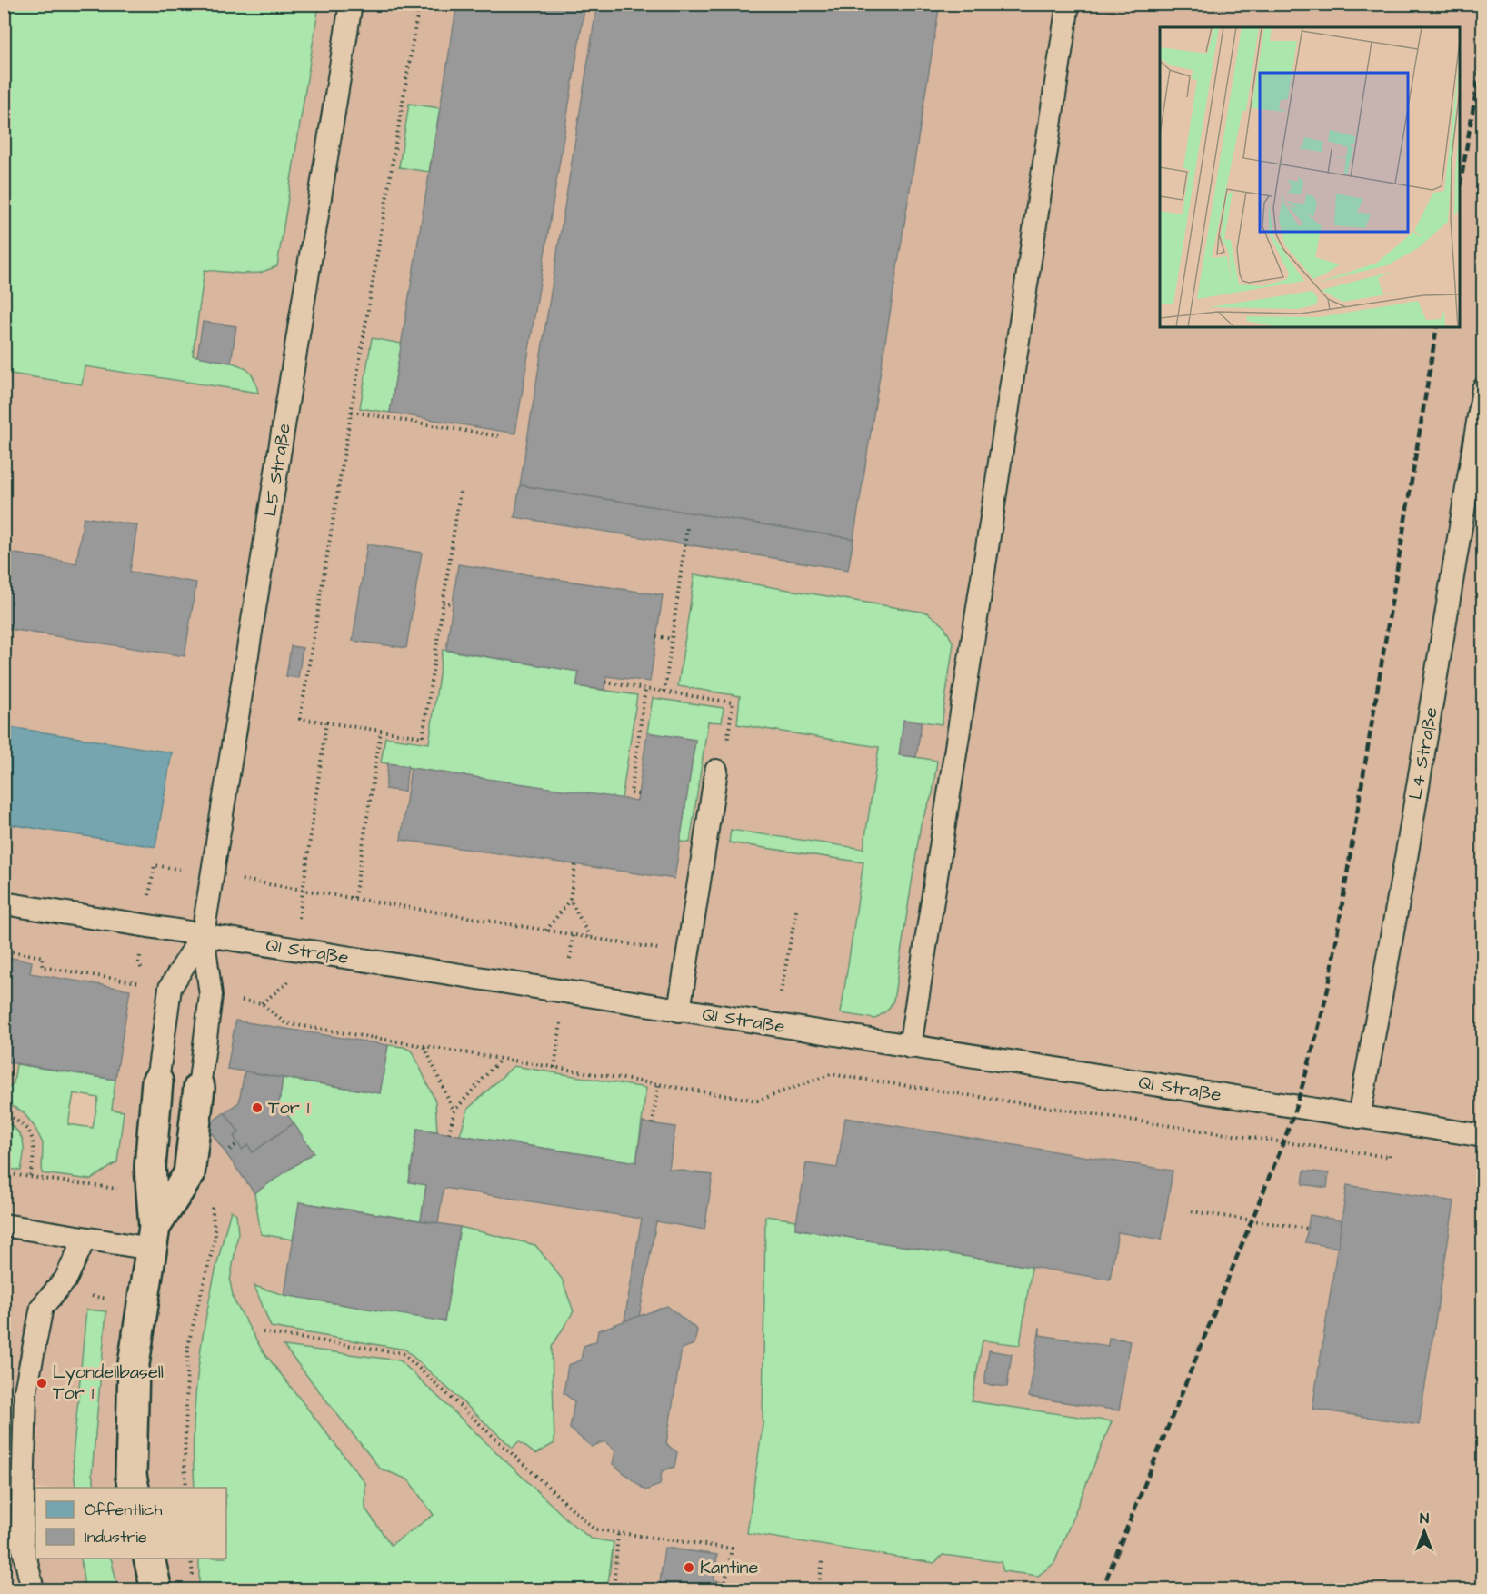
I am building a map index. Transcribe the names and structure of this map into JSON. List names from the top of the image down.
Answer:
{
  "streets": {
    "lane": ["L5 Straße", "L4 Straße", "Q1 Straße"]
  },
  "crossings": [
    ["L5 Straße", "Q1 Straße"],
    ["L4 Straße", "Q1 Straße"]
  ],
  "places": ["Tor 1", "Lyondellbasell Tor 1", "Kantine"],
  "legend": ["Öffentlich", "Industrie"],
  "north": "top"
}
